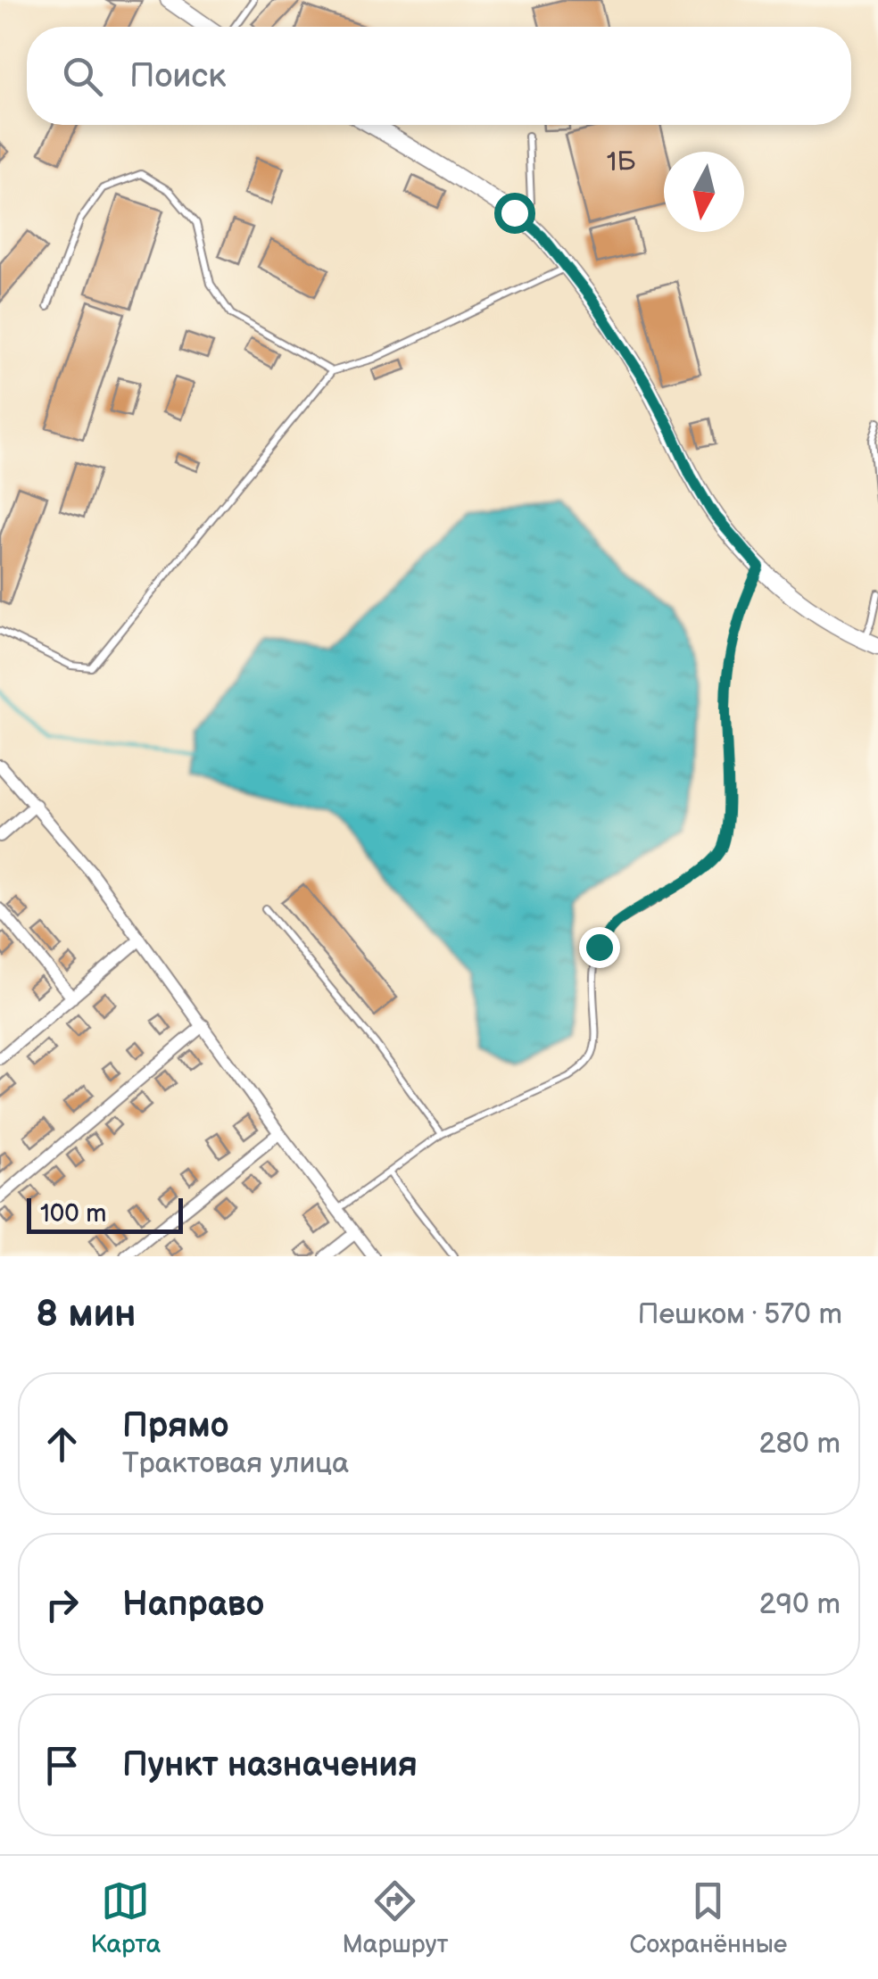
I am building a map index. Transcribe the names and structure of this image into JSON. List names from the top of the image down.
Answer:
{
  "house_numbers": ["1Б"],
  "scale_bar": "100 m",
  "north": "bottom",
  "page": {
    "search": "Поиск",
    "scale": "100 m",
    "heading": ["8 мин", "Пешком · 570 m"],
    "list": [
      ["Прямо", "Трактовая улица", "280 m"],
      ["Направо", "290 m"],
      "Пункт назначения"
    ],
    "nav": ["Карта", "Маршрут", "Сохранённые"]
  }
}
